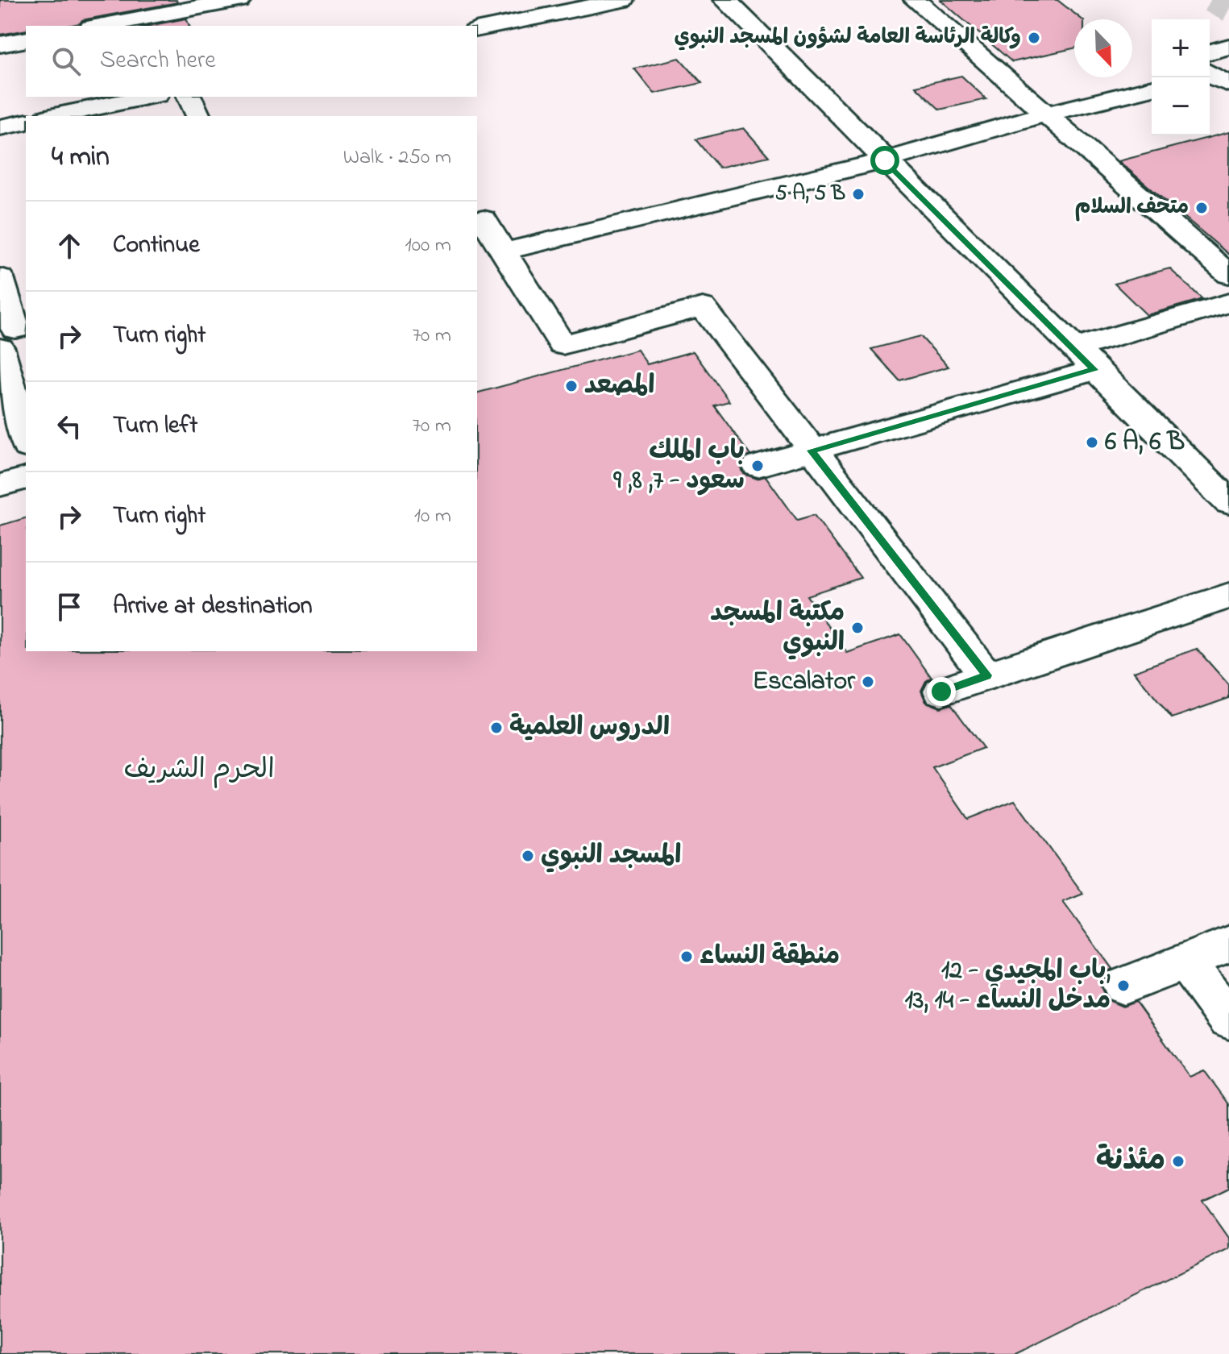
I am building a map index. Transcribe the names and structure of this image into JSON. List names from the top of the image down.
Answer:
{
  "districts": ["الحرم الشريف"],
  "places": [
    "وكالة الرئاسة العامة لشؤون المسجد النبوي",
    "5 A, 5 B",
    "متحف السلام",
    "المصعد",
    "6 A, 6 B",
    "باب الملك سعود - 7, 8, 9",
    "مكتبة المسجد النبوي",
    "Escalator",
    "الدروس العلمية",
    "المسجد النبوي",
    "منطقة النساء",
    "باب المجيدي - 12, 13, 14 - مدخل النساء",
    "مئذنة"
  ],
  "north": "bottom right",
  "page": {
    "map_buttons": ["+", "−"],
    "search": "Search here",
    "heading": ["4 min", "Walk · 250 m"],
    "list": [
      ["Continue", "100 m"],
      ["Turn right", "70 m"],
      ["Turn left", "70 m"],
      ["Turn right", "10 m"],
      "Arrive at destination"
    ]
  }
}
